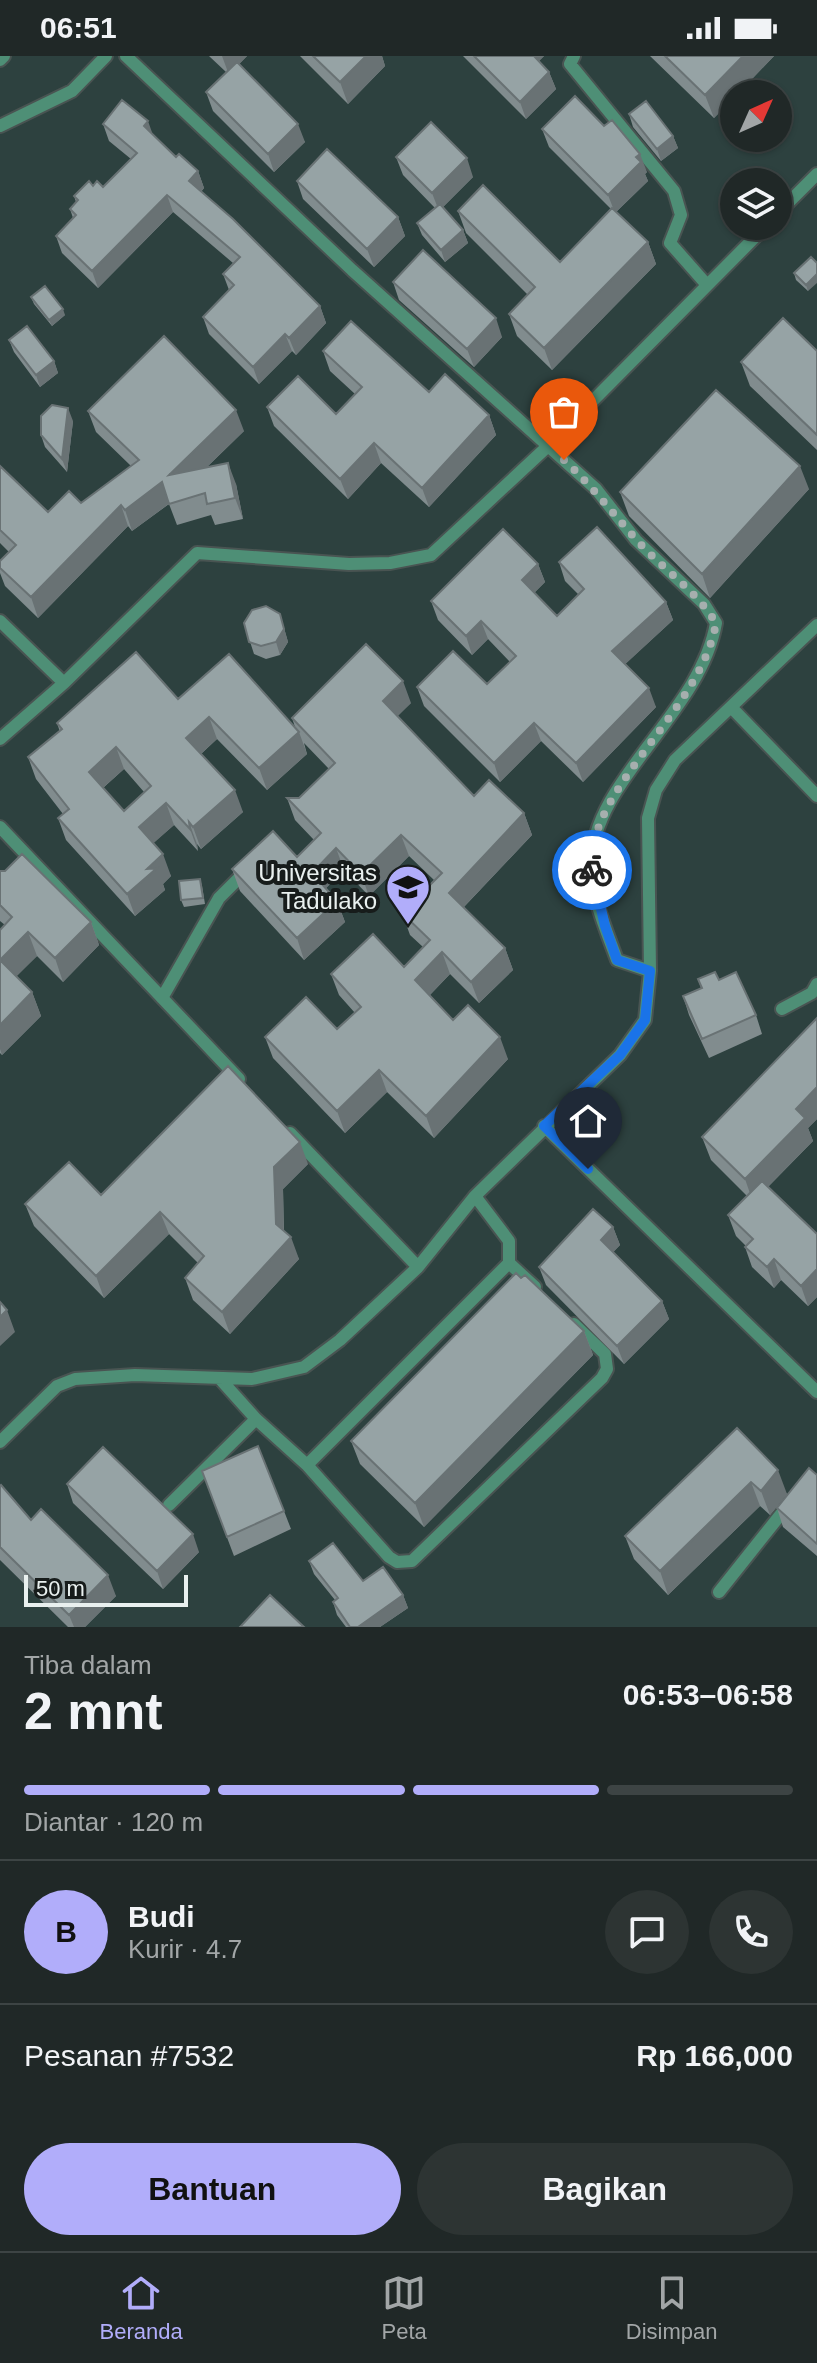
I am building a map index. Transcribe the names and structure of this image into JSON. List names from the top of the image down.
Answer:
{
  "places": {
    "school or university": ["Universitas Tadulako"]
  },
  "scale_bar": "50 m",
  "north": "top right",
  "page": {
    "status": "06:51",
    "scale": "50 m",
    "heading": ["2 mnt", "Tiba dalam", "06:53–06:58"],
    "panel": [
      "Budi",
      "Kurir · 4.7",
      "Pesanan #7532",
      "Rp 166,000"
    ],
    "bar": "Diantar · 120 m",
    "round": "B",
    "buttons": ["Bantuan", "Bagikan"],
    "tabs": ["Beranda", "Peta", "Disimpan"]
  }
}
